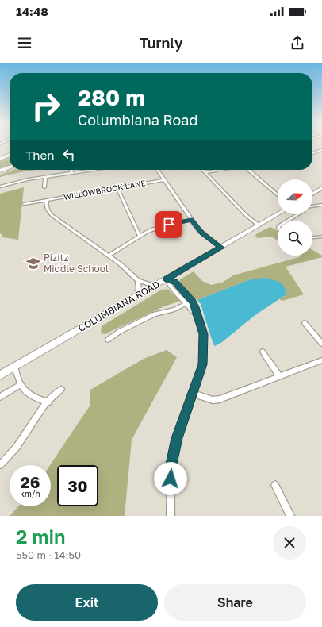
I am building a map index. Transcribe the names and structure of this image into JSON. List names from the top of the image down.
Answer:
{
  "streets": {
    "main road": ["COLUMBIANA ROAD"],
    "street": ["WILLOWBROOK LANE"]
  },
  "places": {
    "school or university": ["Pizitz Middle School"]
  },
  "north": "right",
  "page": {
    "status": "14:48",
    "header": "Turnly",
    "turn": ["280 m", "Columbiana Road"],
    "then": "Then",
    "speed": "26 km/h",
    "limit": "30",
    "heading": ["2 min", "550 m · 14:50"],
    "buttons": ["Exit", "Share"]
  }
}
